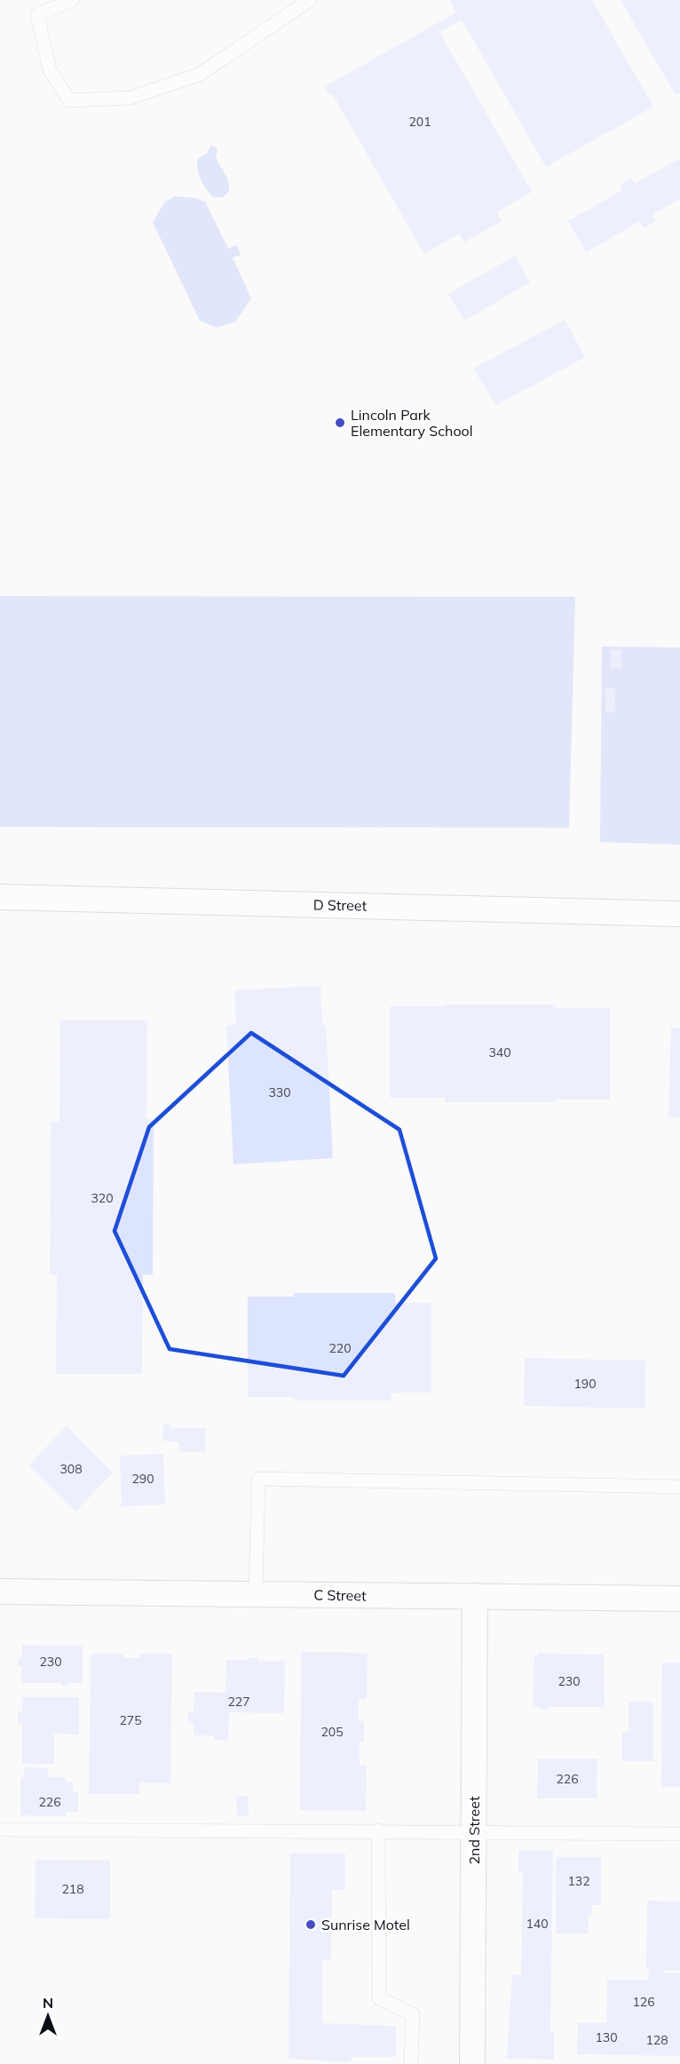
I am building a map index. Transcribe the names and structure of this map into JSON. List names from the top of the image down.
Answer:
{
  "streets": {
    "street": ["D Street", "C Street", "2nd Street"]
  },
  "crossings": [
    ["C Street", "2nd Street"]
  ],
  "places": ["Lincoln Park Elementary School", "Sunrise Motel"],
  "house_numbers": [
    "201",
    "340",
    "330",
    "320",
    "220",
    "190",
    "308",
    "290",
    "230",
    "230",
    "227",
    "275",
    "205",
    "226",
    "226",
    "132",
    "218",
    "140",
    "126",
    "130",
    "128"
  ],
  "north": "top"
}
